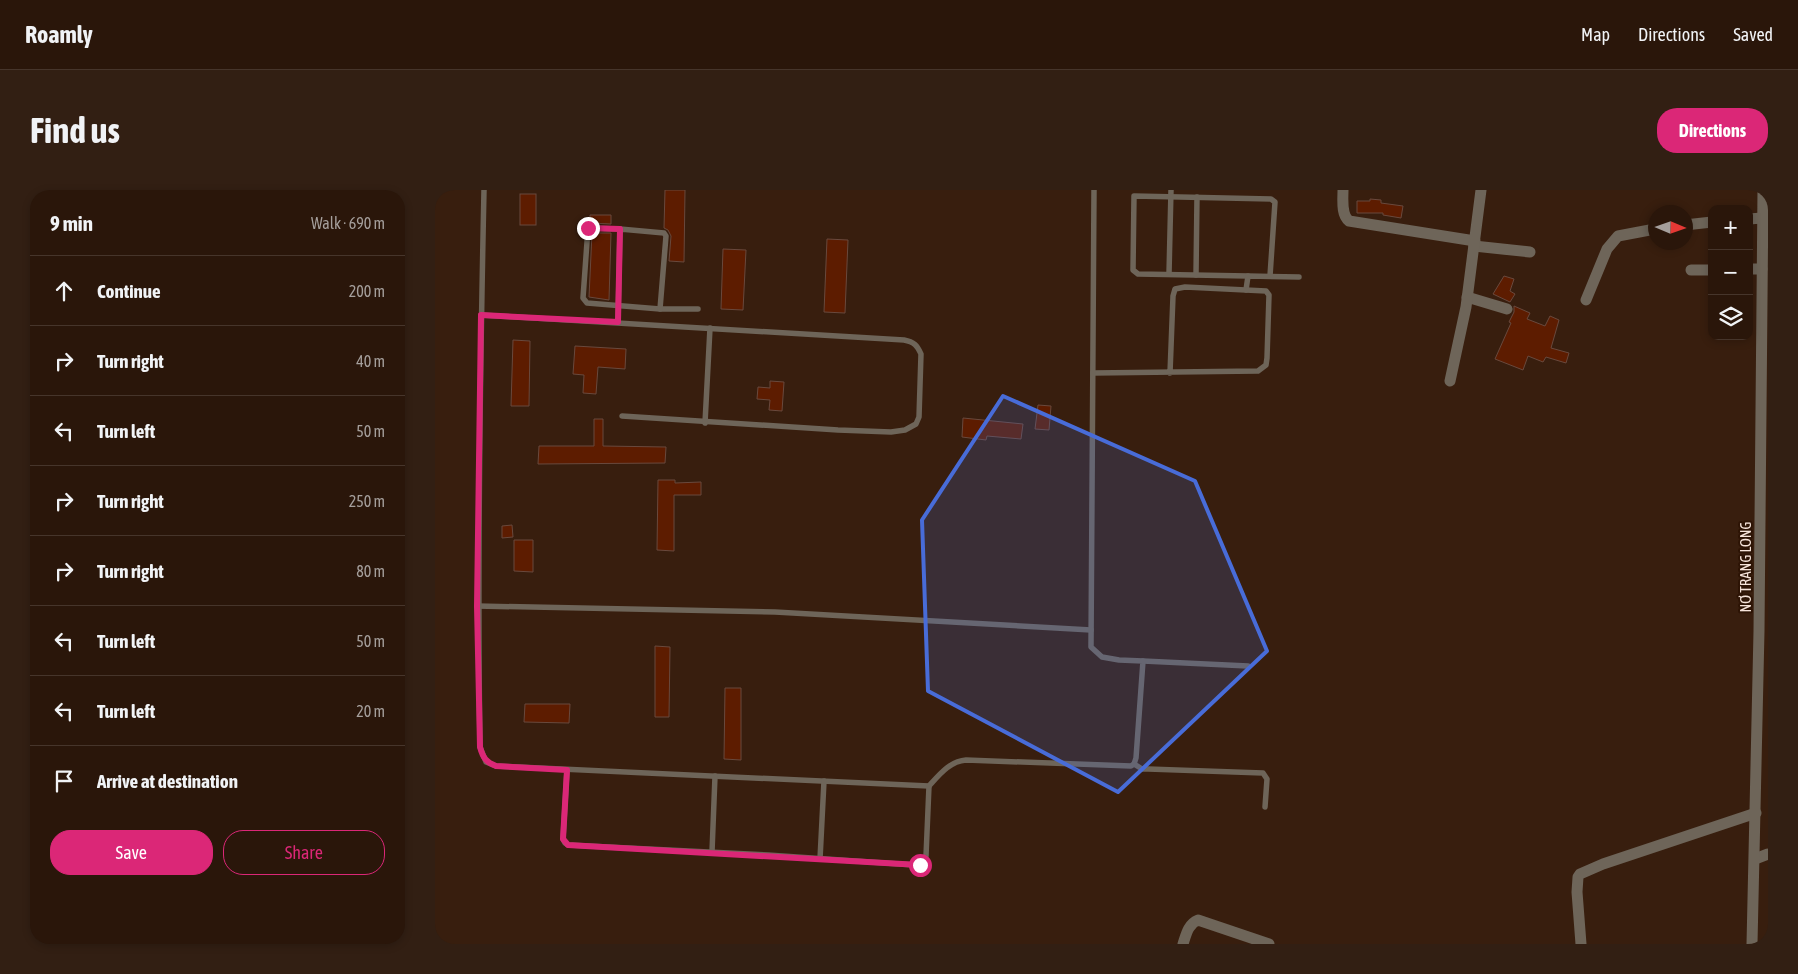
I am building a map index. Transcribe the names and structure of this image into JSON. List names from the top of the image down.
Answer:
{
  "streets": {
    "street": ["NƠ TRANG LONG"]
  },
  "north": "right",
  "page": {
    "header": "Roamly",
    "nav": ["Map", "Directions", "Saved"],
    "buttons": [
      "Directions",
      ["Save", "Share"]
    ],
    "title": "Find us",
    "heading": ["9 min", "Walk · 690 m"],
    "map_buttons": ["+", "−"],
    "list": [
      ["Continue", "200 m"],
      ["Turn right", "40 m"],
      ["Turn left", "50 m"],
      ["Turn right", "250 m"],
      ["Turn right", "80 m"],
      ["Turn left", "50 m"],
      ["Turn left", "20 m"],
      "Arrive at destination"
    ]
  }
}
